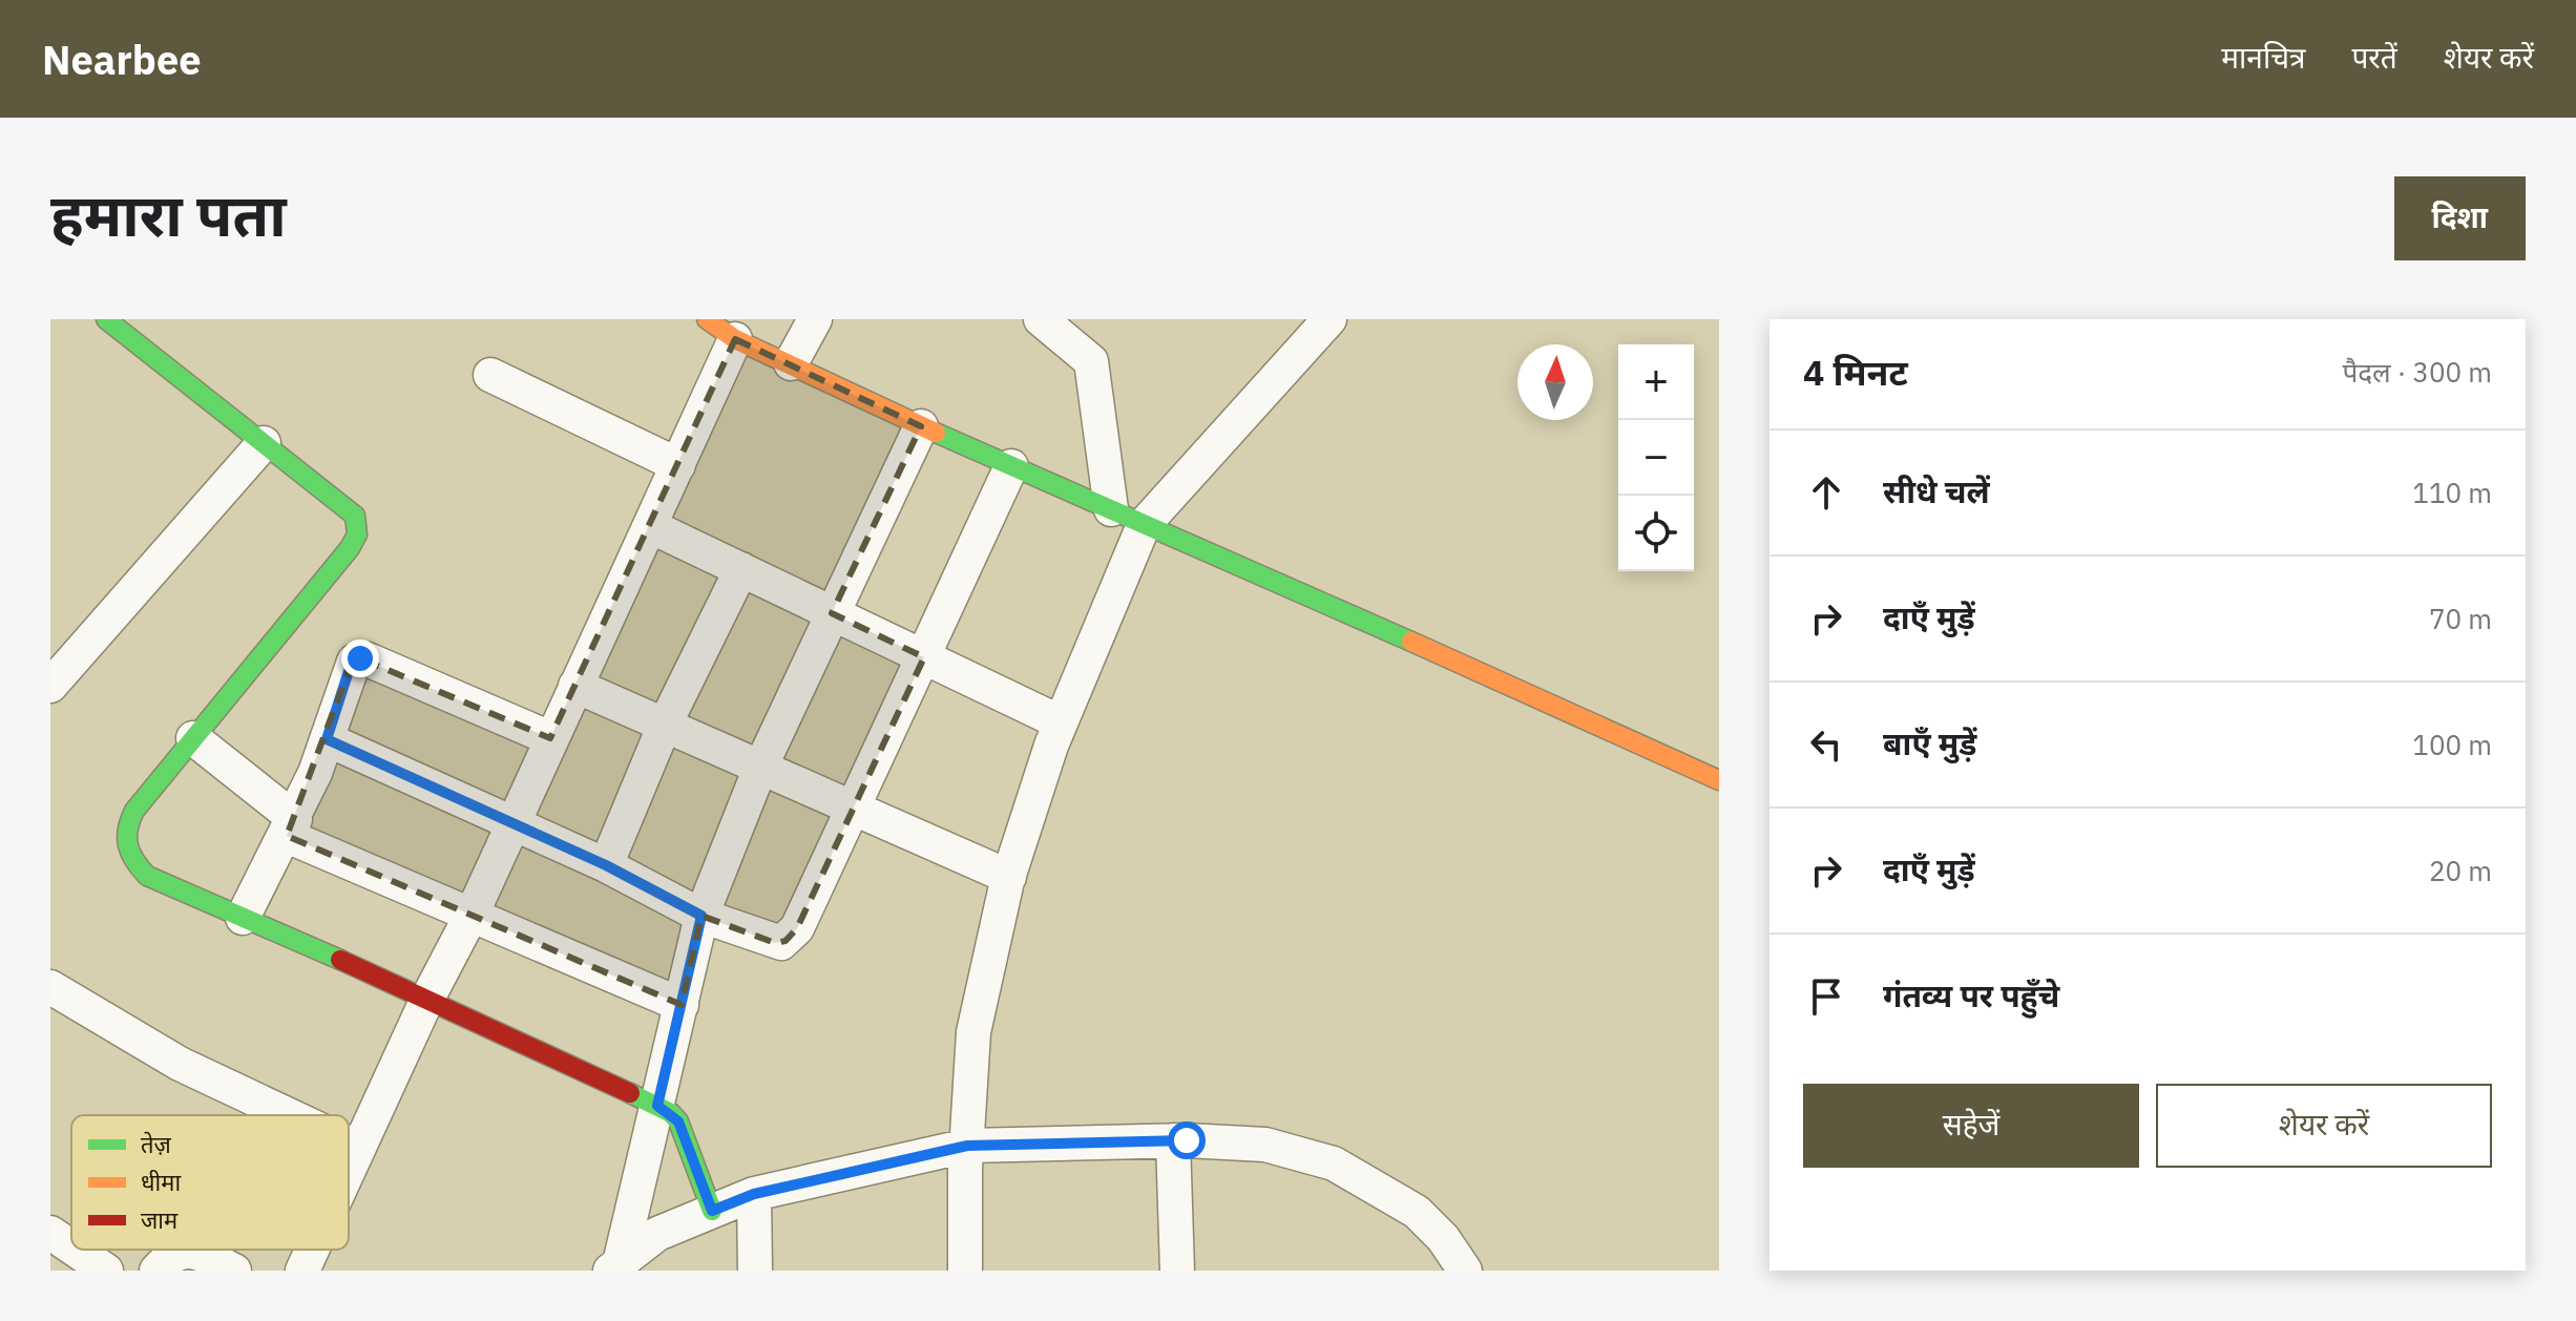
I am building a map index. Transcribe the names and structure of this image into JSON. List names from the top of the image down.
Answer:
{
  "legend": ["तेज़", "धीमा", "जाम"],
  "north": "top",
  "page": {
    "header": "Nearbee",
    "nav": ["मानचित्र", "परतें", "शेयर करें"],
    "title": "हमारा पता",
    "buttons": [
      "दिशा",
      ["सहेजें", "शेयर करें"]
    ],
    "heading": ["4 मिनट", "पैदल · 300 m"],
    "map_buttons": ["+", "−"],
    "list": [
      ["सीधे चलें", "110 m"],
      ["दाएँ मुड़ें", "70 m"],
      ["बाएँ मुड़ें", "100 m"],
      ["दाएँ मुड़ें", "20 m"],
      "गंतव्य पर पहुँचे"
    ]
  }
}
